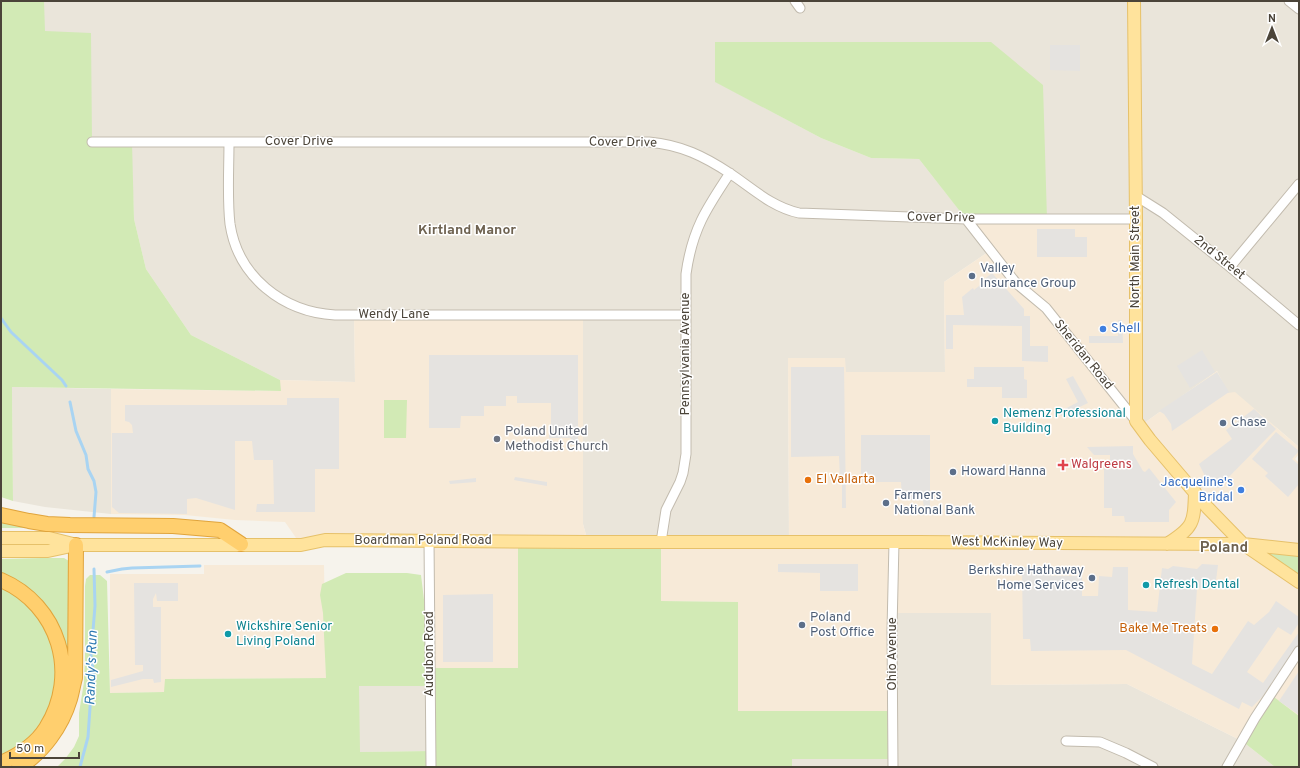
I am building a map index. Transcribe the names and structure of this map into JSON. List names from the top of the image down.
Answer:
{
  "streets": {
    "main road": ["North Main Street", "Boardman Poland Road", "West McKinley Way"],
    "street": [
      "Cover Drive",
      "2nd Street",
      "Wendy Lane",
      "Pennsylvania Avenue",
      "Sheridan Road",
      "Audubon Road",
      "Ohio Avenue"
    ]
  },
  "crossings": [
    ["Cover Drive", "North Main Street"],
    ["Cover Drive", "Wendy Lane"],
    ["Cover Drive", "Pennsylvania Avenue"],
    ["Cover Drive", "Sheridan Road"],
    ["North Main Street", "2nd Street"],
    ["North Main Street", "Sheridan Road"],
    ["Wendy Lane", "Pennsylvania Avenue"],
    ["Pennsylvania Avenue", "Boardman Poland Road"],
    ["Boardman Poland Road", "West McKinley Way"],
    ["Boardman Poland Road", "Audubon Road"],
    ["West McKinley Way", "Ohio Avenue"]
  ],
  "districts": ["Kirtland Manor", "Poland"],
  "water": ["Randy's Run"],
  "places": {
    "other": [
      "Valley Insurance Group",
      "Shell",
      "Nemenz Professional Building",
      "Chase",
      "Poland United Methodist Church",
      "Howard Hanna",
      "El Vallarta",
      "Jacqueline's Bridal",
      "Farmers National Bank",
      "Berkshire Hathaway Home Services",
      "Refresh Dental",
      "Poland Post Office",
      "Bake Me Treats",
      "Wickshire Senior Living Poland"
    ],
    "health": ["Walgreens"]
  },
  "scale_bar": "50 m",
  "north": "top"
}
